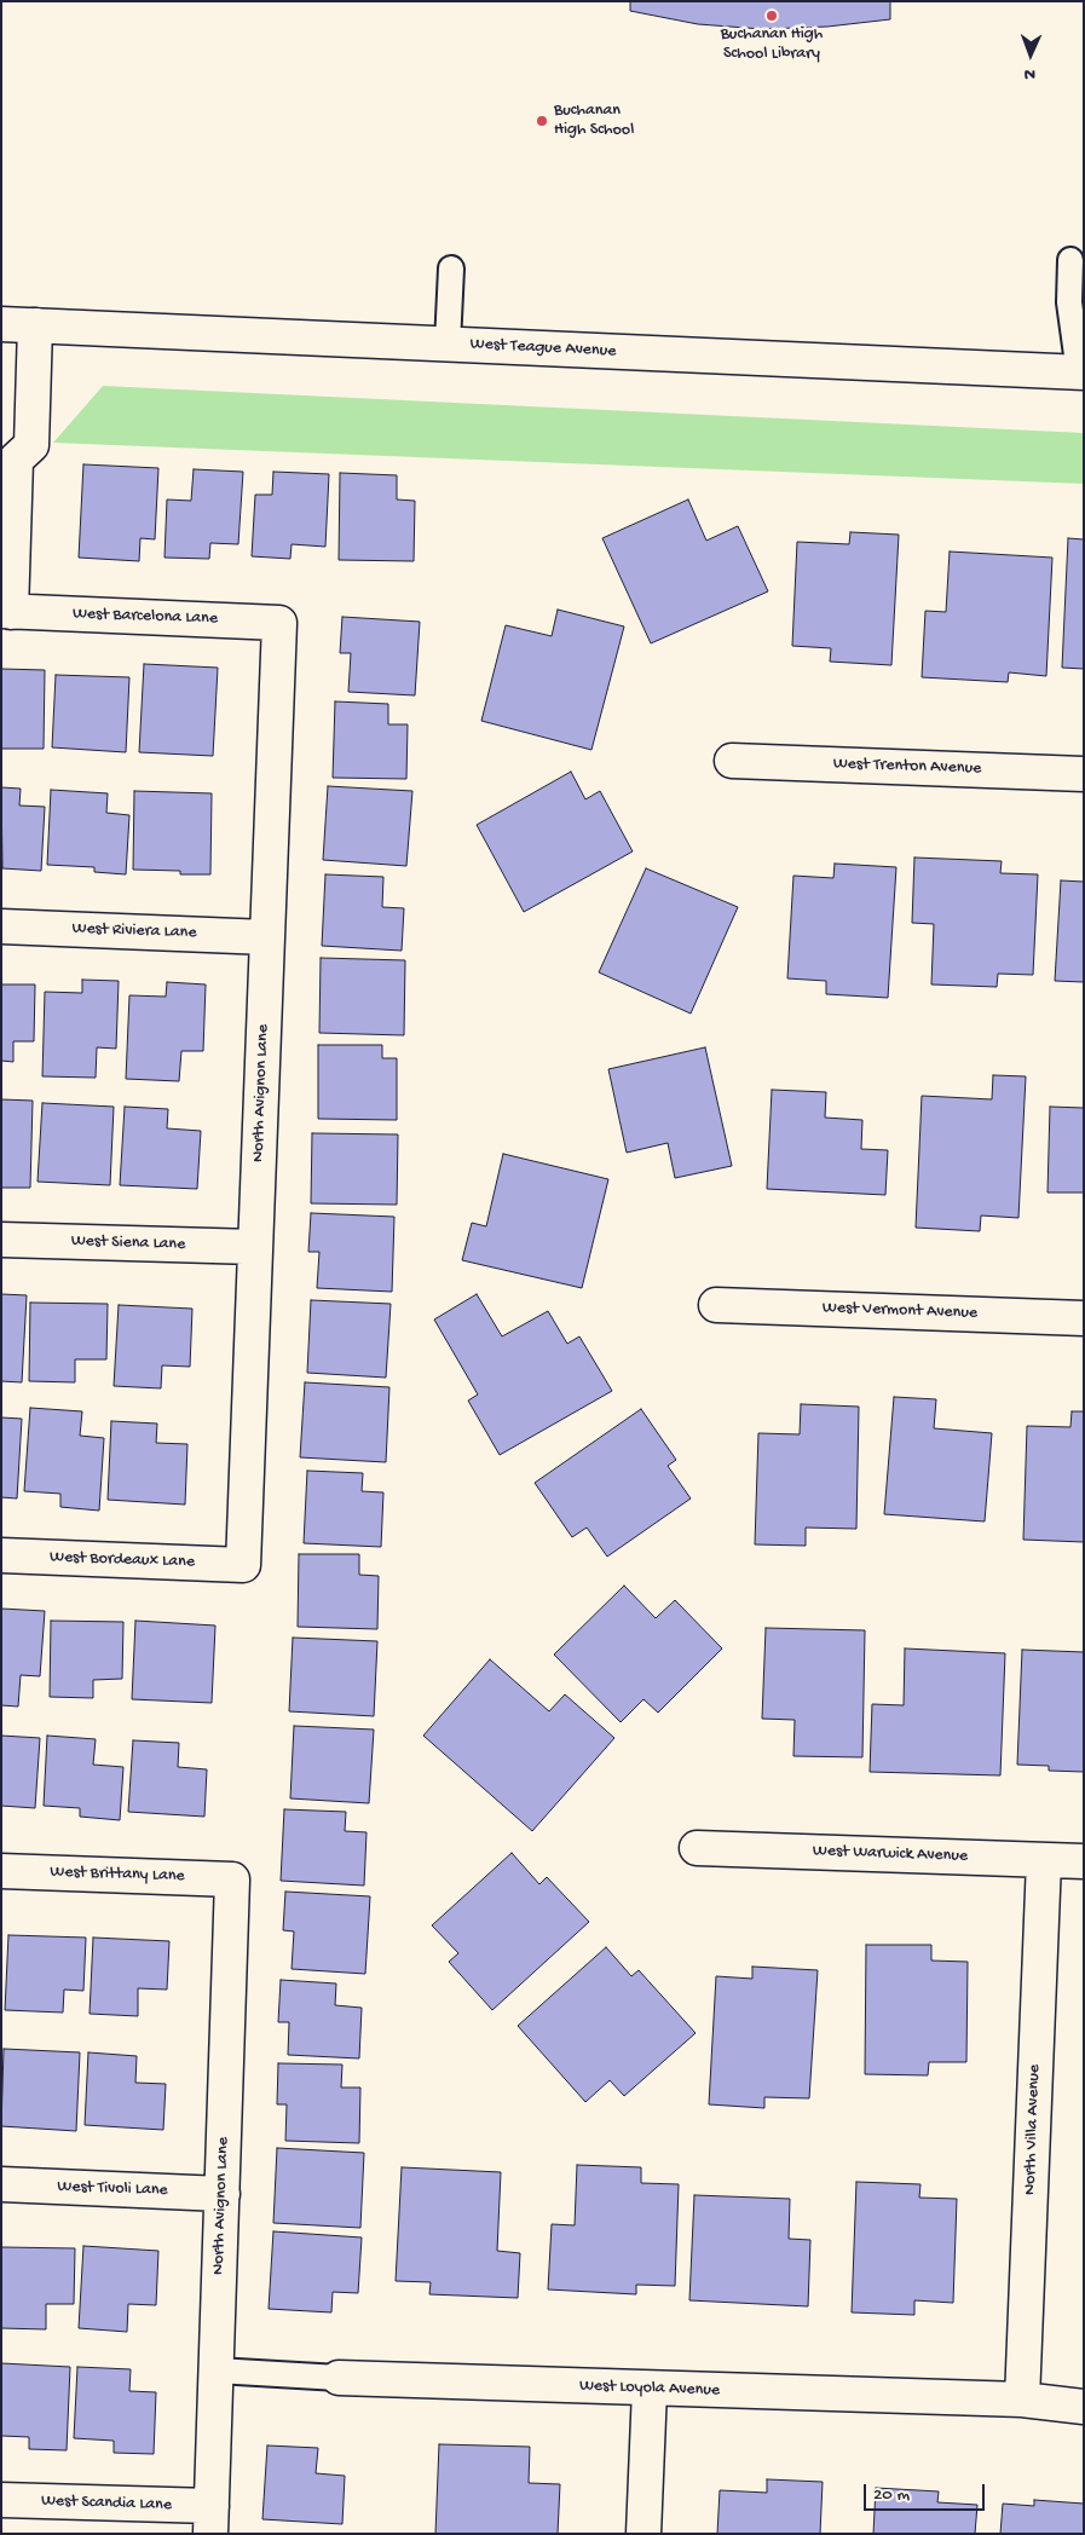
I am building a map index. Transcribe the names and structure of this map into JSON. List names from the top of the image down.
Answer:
{
  "streets": {
    "street": [
      "West Teague Avenue",
      "West Barcelona Lane",
      "West Trenton Avenue",
      "West Riviera Lane",
      "North Avignon Lane",
      "West Siena Lane",
      "West Vermont Avenue",
      "West Bordeaux Lane",
      "West Warwick Avenue",
      "West Brittany Lane",
      "North Villa Avenue",
      "West Tivoli Lane",
      "West Loyola Avenue",
      "West Scandia Lane"
    ]
  },
  "crossings": [
    ["West Teague Avenue", "West Barcelona Lane"],
    ["West Barcelona Lane", "North Avignon Lane"],
    ["West Riviera Lane", "North Avignon Lane"],
    ["North Avignon Lane", "West Siena Lane"],
    ["North Avignon Lane", "West Bordeaux Lane"],
    ["North Avignon Lane", "West Brittany Lane"],
    ["North Avignon Lane", "West Tivoli Lane"],
    ["North Avignon Lane", "West Loyola Avenue"],
    ["North Avignon Lane", "West Scandia Lane"],
    ["West Warwick Avenue", "North Villa Avenue"],
    ["North Villa Avenue", "West Loyola Avenue"]
  ],
  "places": ["Buchanan High School Library", "Buchanan High School"],
  "scale_bar": "20 m",
  "north": "bottom"
}
